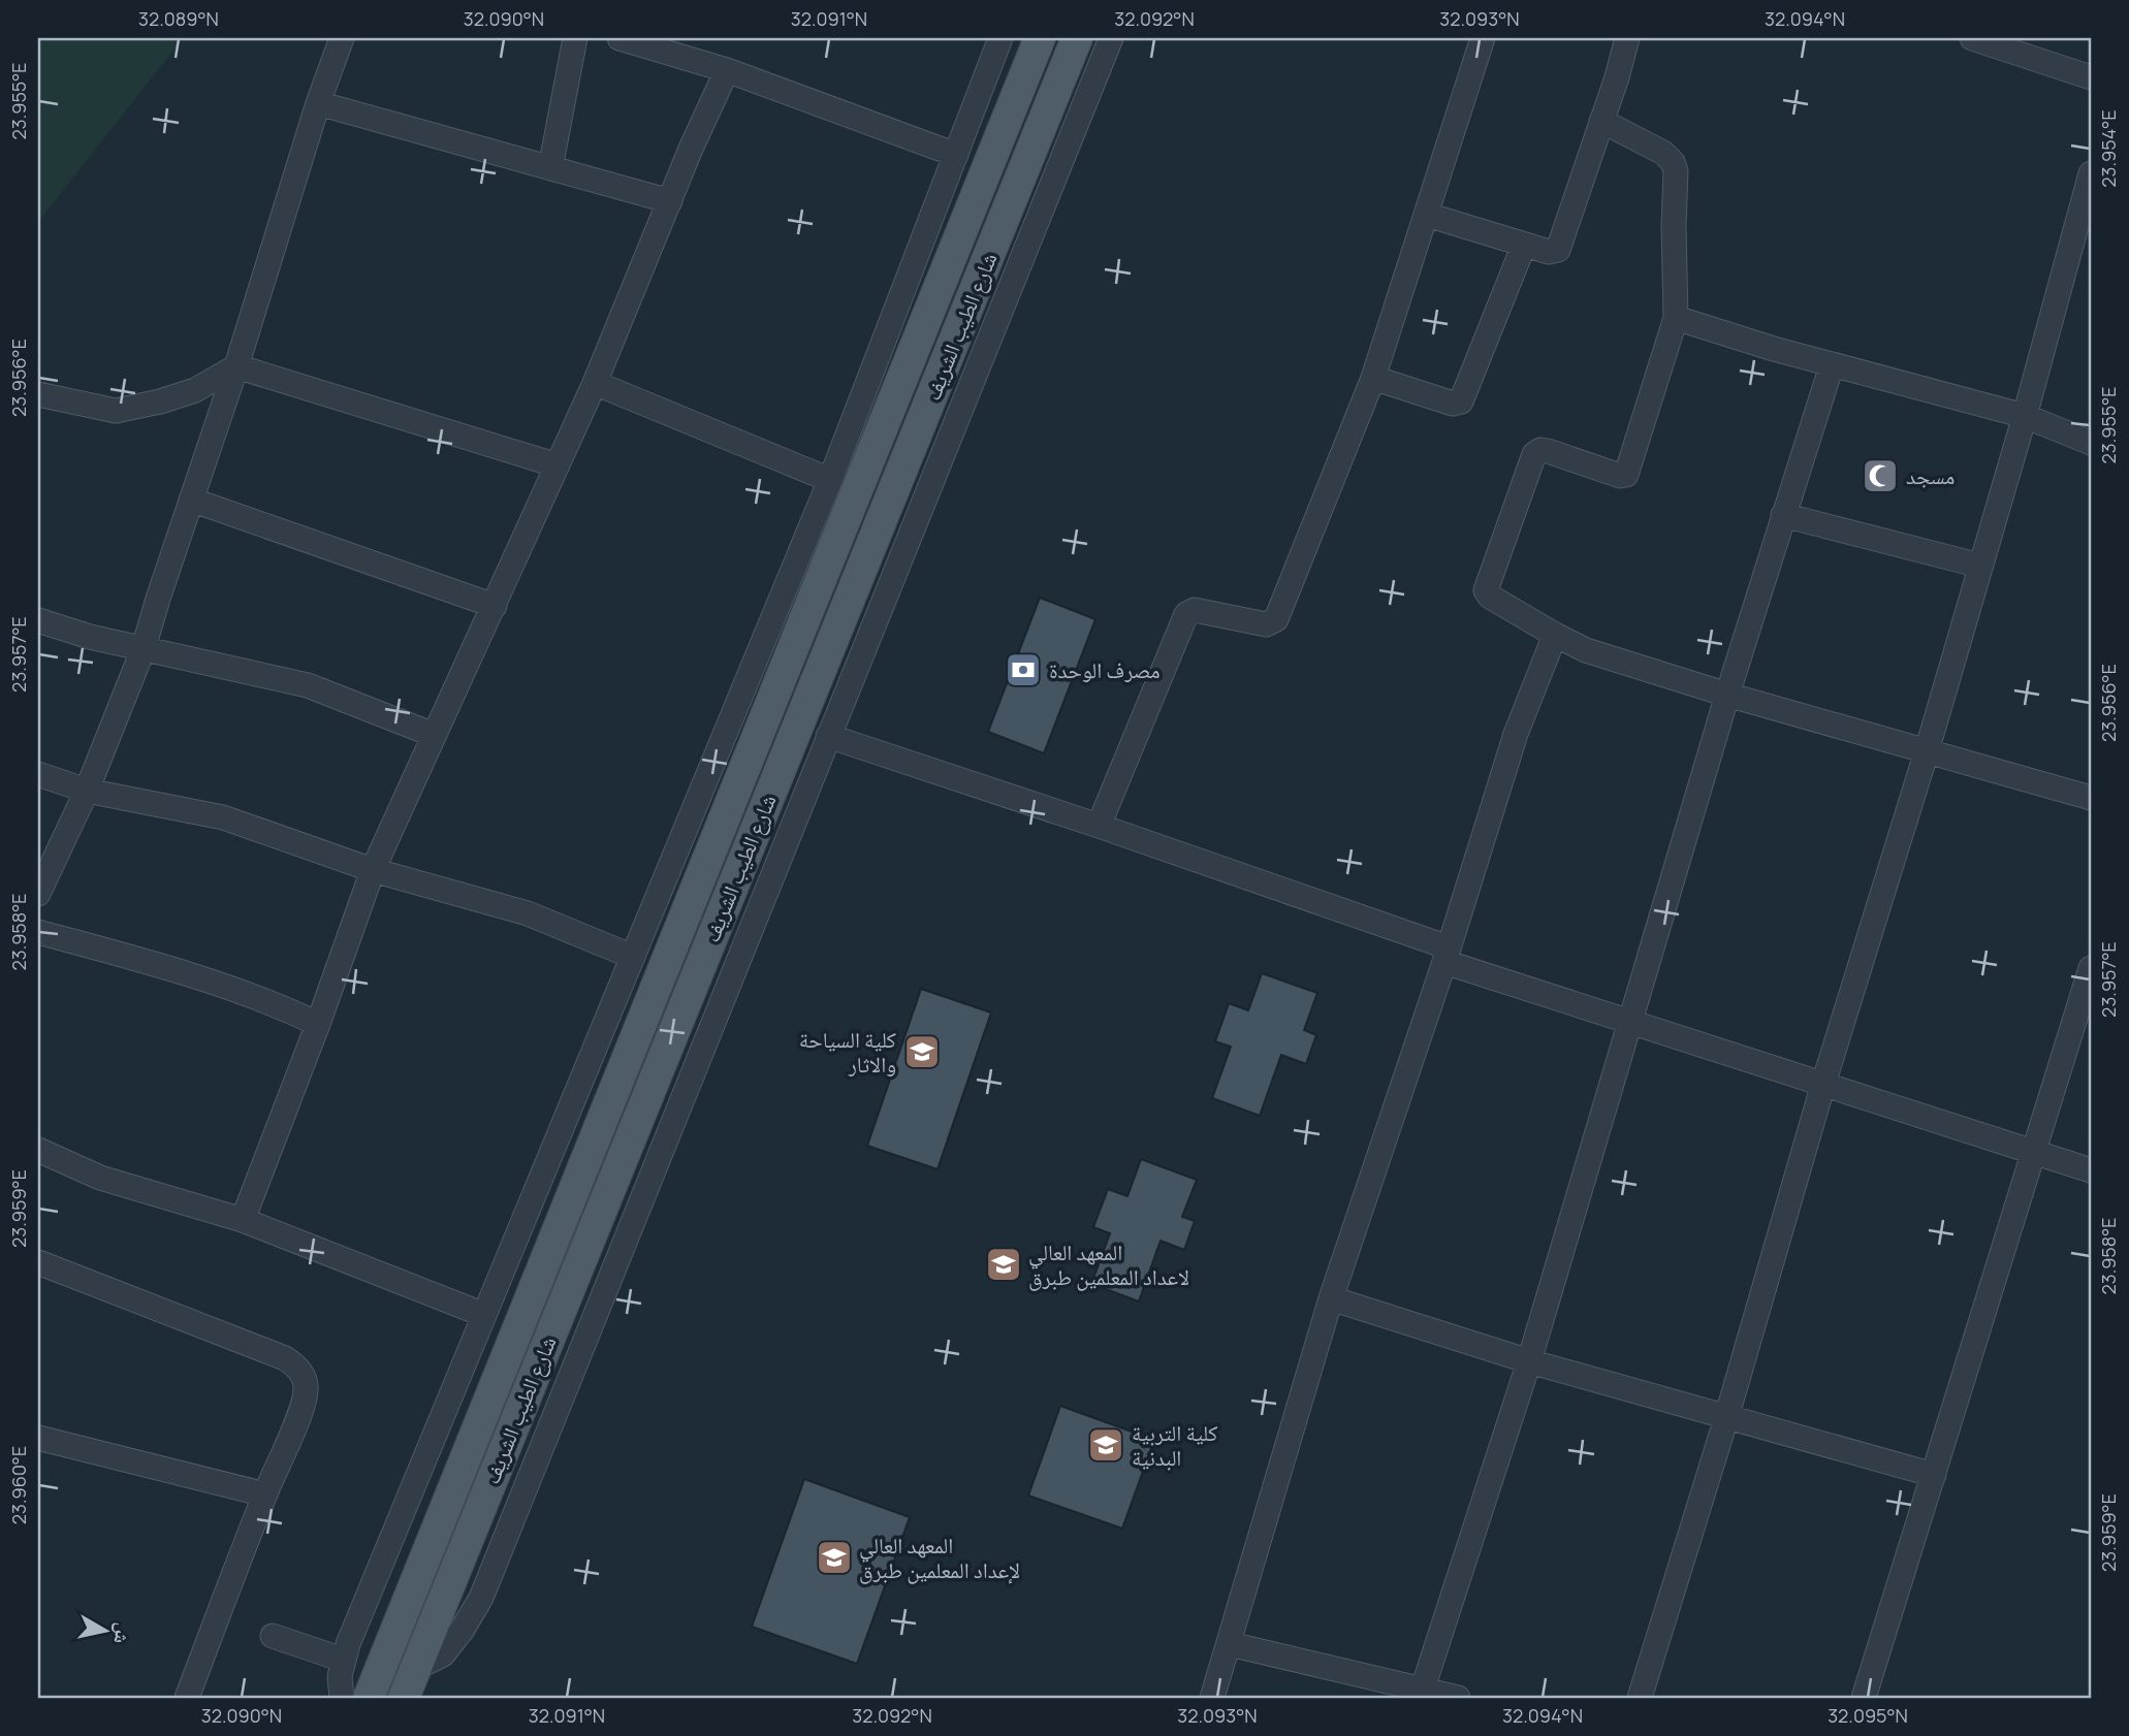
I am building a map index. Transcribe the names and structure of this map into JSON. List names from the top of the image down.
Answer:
{
  "streets": {
    "main road": ["شارع الطيب الشريف"]
  },
  "places": {
    "mosque": ["مسجد"],
    "bank": ["مصرف الوحدة"],
    "school or university": [
      "كلية السياحة والاثار",
      "المعهد العالي لاعداد المعلمين طبرق",
      "كلية التربية البدنية",
      "المعهد العالي لإعداد المعلمين طبرق"
    ]
  },
  "north": "right",
  "coordinates": [
    "32.089°N",
    "32.090°N",
    "32.091°N",
    "32.092°N",
    "32.093°N",
    "32.094°N",
    "23.955°E",
    "23.954°E",
    "23.956°E",
    "23.957°E",
    "23.958°E",
    "23.959°E",
    "23.960°E",
    "32.095°N"
  ]
}
